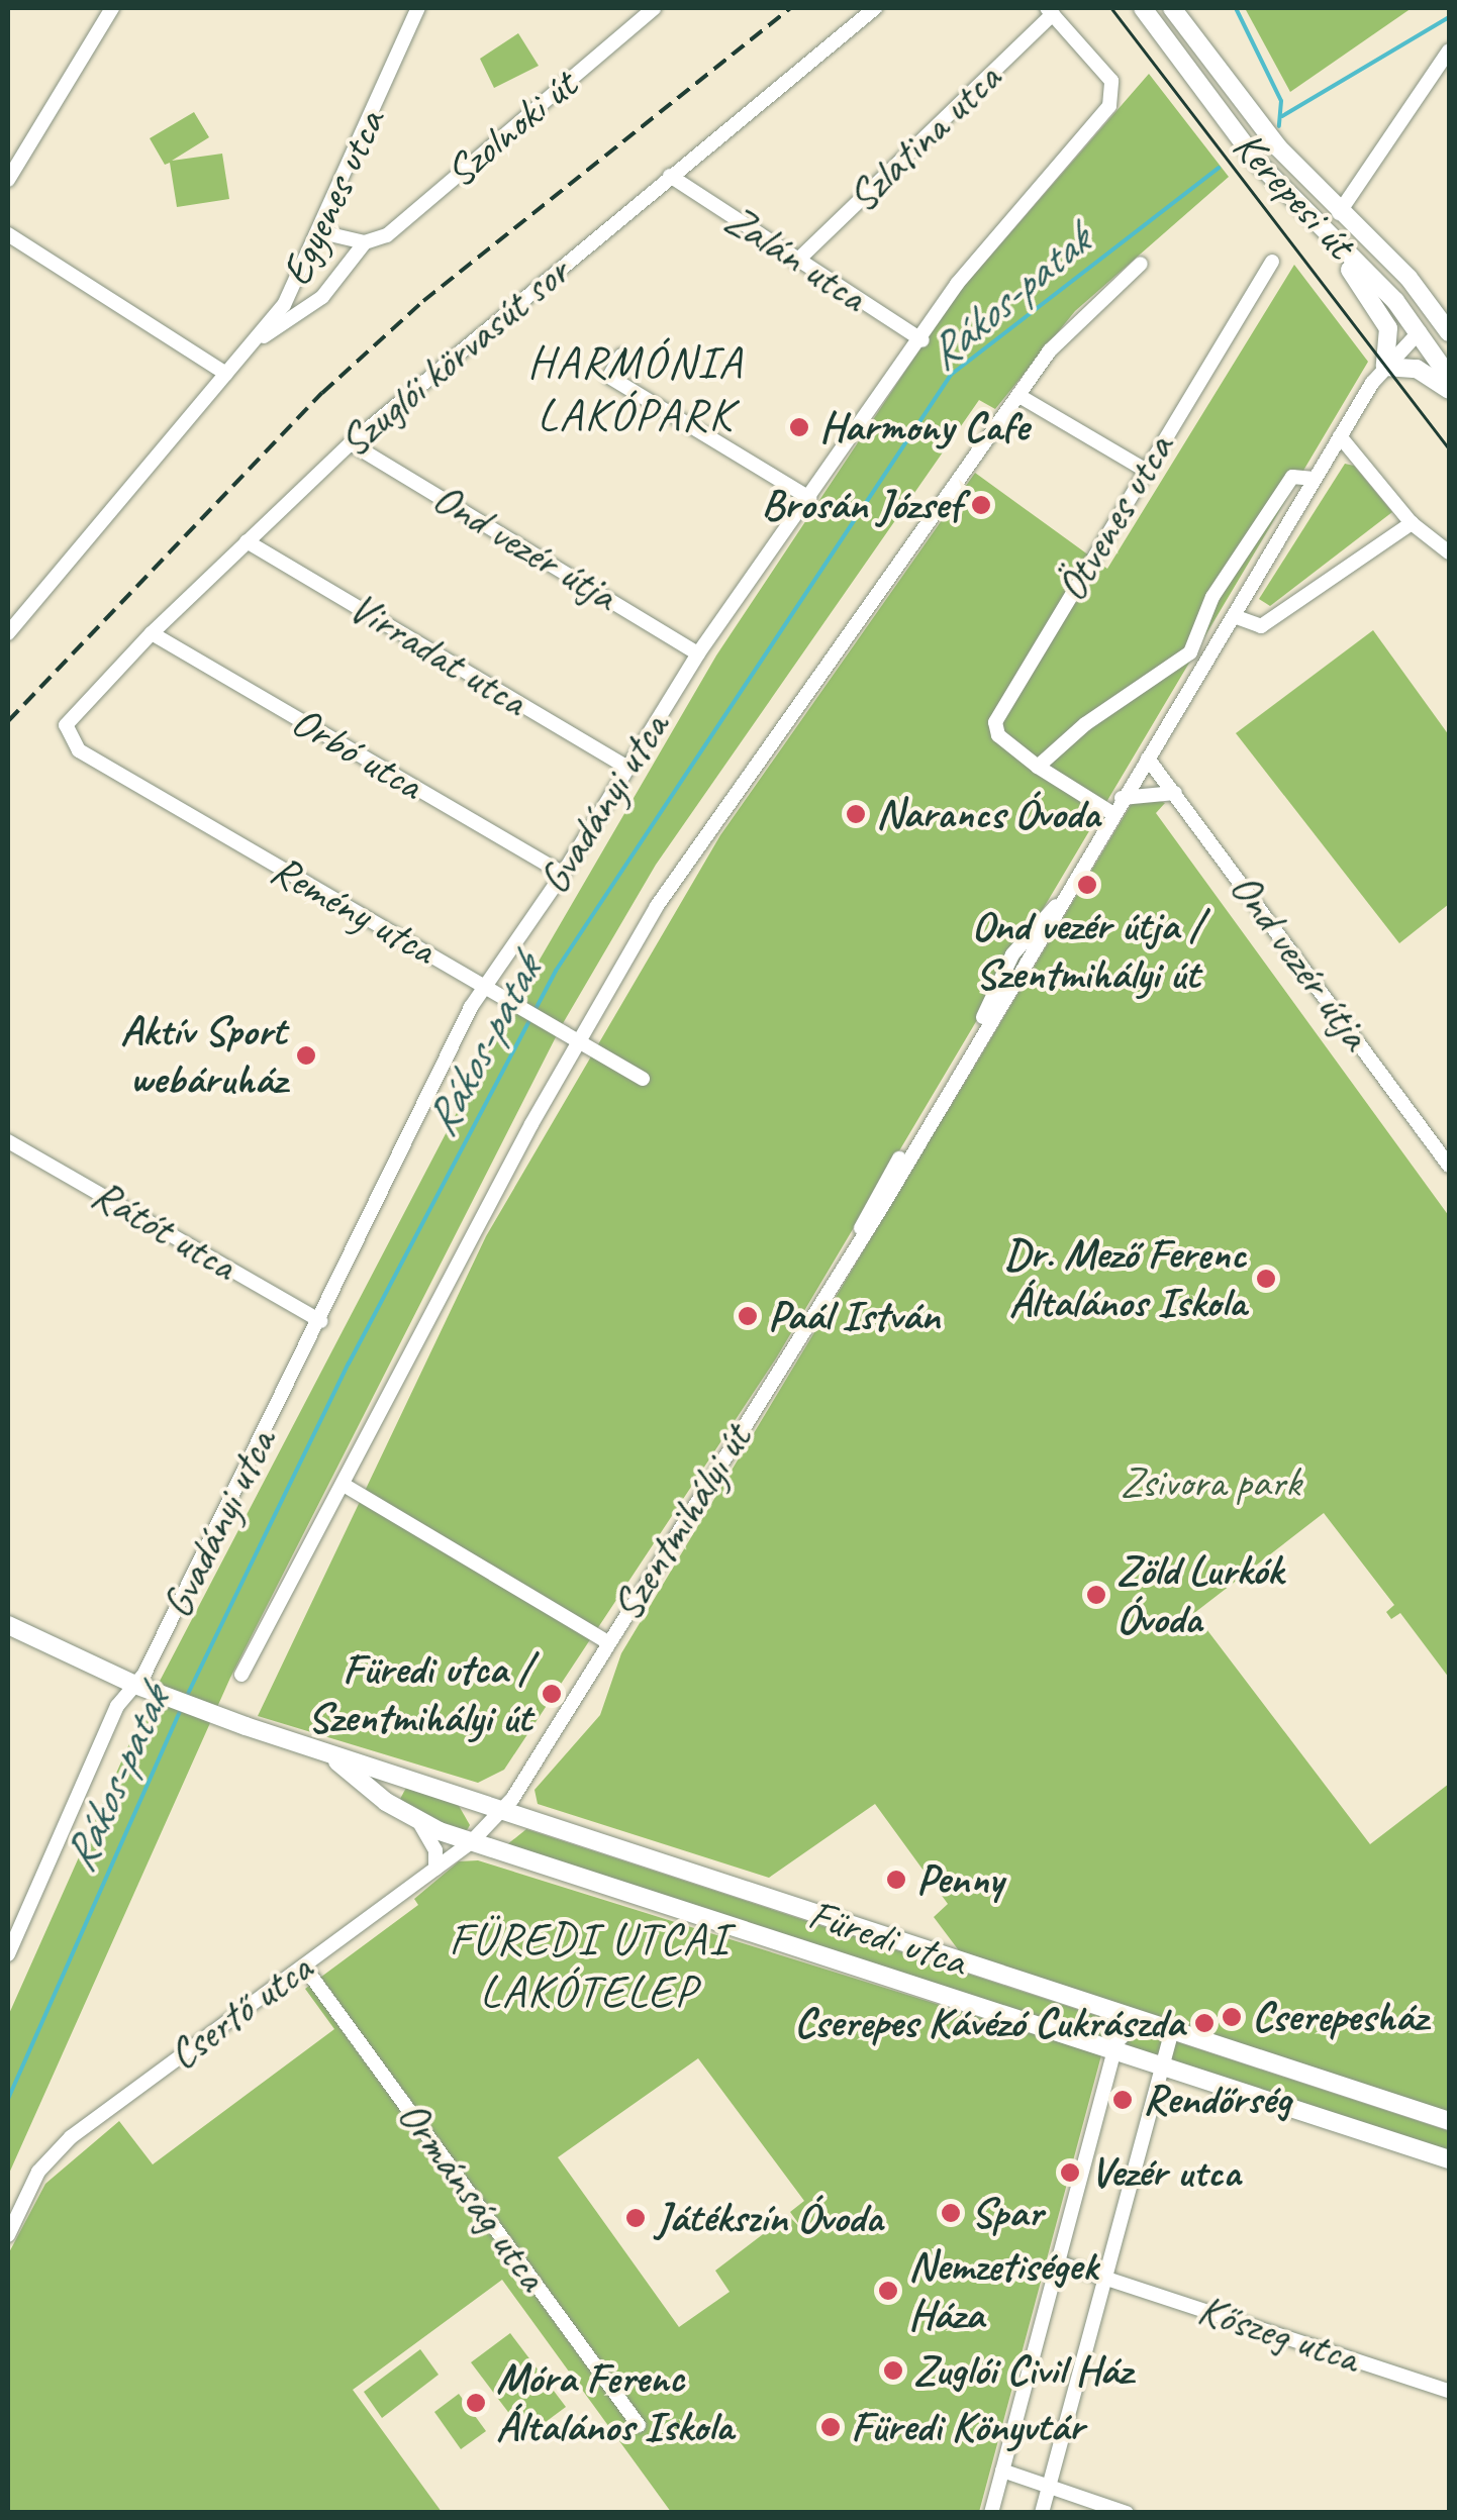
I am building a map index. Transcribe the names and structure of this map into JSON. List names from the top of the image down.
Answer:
{
  "streets": {
    "main road": ["Kerepesi út", "Füredi utca"],
    "street": [
      "Szolnoki út",
      "Szlatina utca",
      "Egyenes utca",
      "Zalán utca",
      "Szuglói körvasút sor",
      "Ötvenes utca",
      "Ond vezér útja",
      "Virradat utca",
      "Orbó utca",
      "Gvadányi utca",
      "Remény utca",
      "Rátót utca",
      "Szentmihályi út",
      "Csertő utca",
      "Ormánság utca",
      "Kőszeg utca"
    ]
  },
  "crossings": [
    ["Szolnoki út", "Egyenes utca"],
    ["Szlatina utca", "Zalán utca"],
    ["Szlatina utca", "Gvadányi utca"],
    ["Kerepesi út", "Szentmihályi út"],
    ["Zalán utca", "Szuglói körvasút sor"],
    ["Zalán utca", "Gvadányi utca"],
    ["Szuglói körvasút sor", "Ond vezér útja"],
    ["Szuglói körvasút sor", "Virradat utca"],
    ["Szuglói körvasút sor", "Orbó utca"],
    ["Szuglói körvasút sor", "Remény utca"],
    ["Ötvenes utca", "Szentmihályi út"],
    ["Ond vezér útja", "Gvadányi utca"],
    ["Ond vezér útja", "Szentmihályi út"],
    ["Virradat utca", "Gvadányi utca"],
    ["Orbó utca", "Gvadányi utca"],
    ["Gvadányi utca", "Remény utca"],
    ["Gvadányi utca", "Rátót utca"],
    ["Gvadányi utca", "Füredi utca"],
    ["Szentmihályi út", "Füredi utca"],
    ["Szentmihályi út", "Csertő utca"],
    ["Füredi utca", "Csertő utca"],
    ["Csertő utca", "Ormánság utca"]
  ],
  "districts": ["HARMÓNIA LAKÓPARK", "FÜREDI UTCAI LAKÓTELEP"],
  "water": ["Rákos-patak"],
  "parks": ["Zsivora park"],
  "places": [
    "Harmony Cafe",
    "Brosán József",
    "Narancs Óvoda",
    "Ond vezér útja / Szentmihályi út",
    "Aktív Sport webáruház",
    "Dr. Mező Ferenc Általános Iskola",
    "Paál István",
    "Zöld Lurkók Óvoda",
    "Füredi utca / Szentmihályi út",
    "Penny",
    "Cserepesház",
    "Cserepes Kávézó Cukrászda",
    "Rendőrség",
    "Vezér utca",
    "Spar",
    "Játékszín Óvoda",
    "Nemzetiségek Háza",
    "Zuglói Civil Ház",
    "Móra Ferenc Általános Iskola",
    "Füredi Könyvtár"
  ]
}
